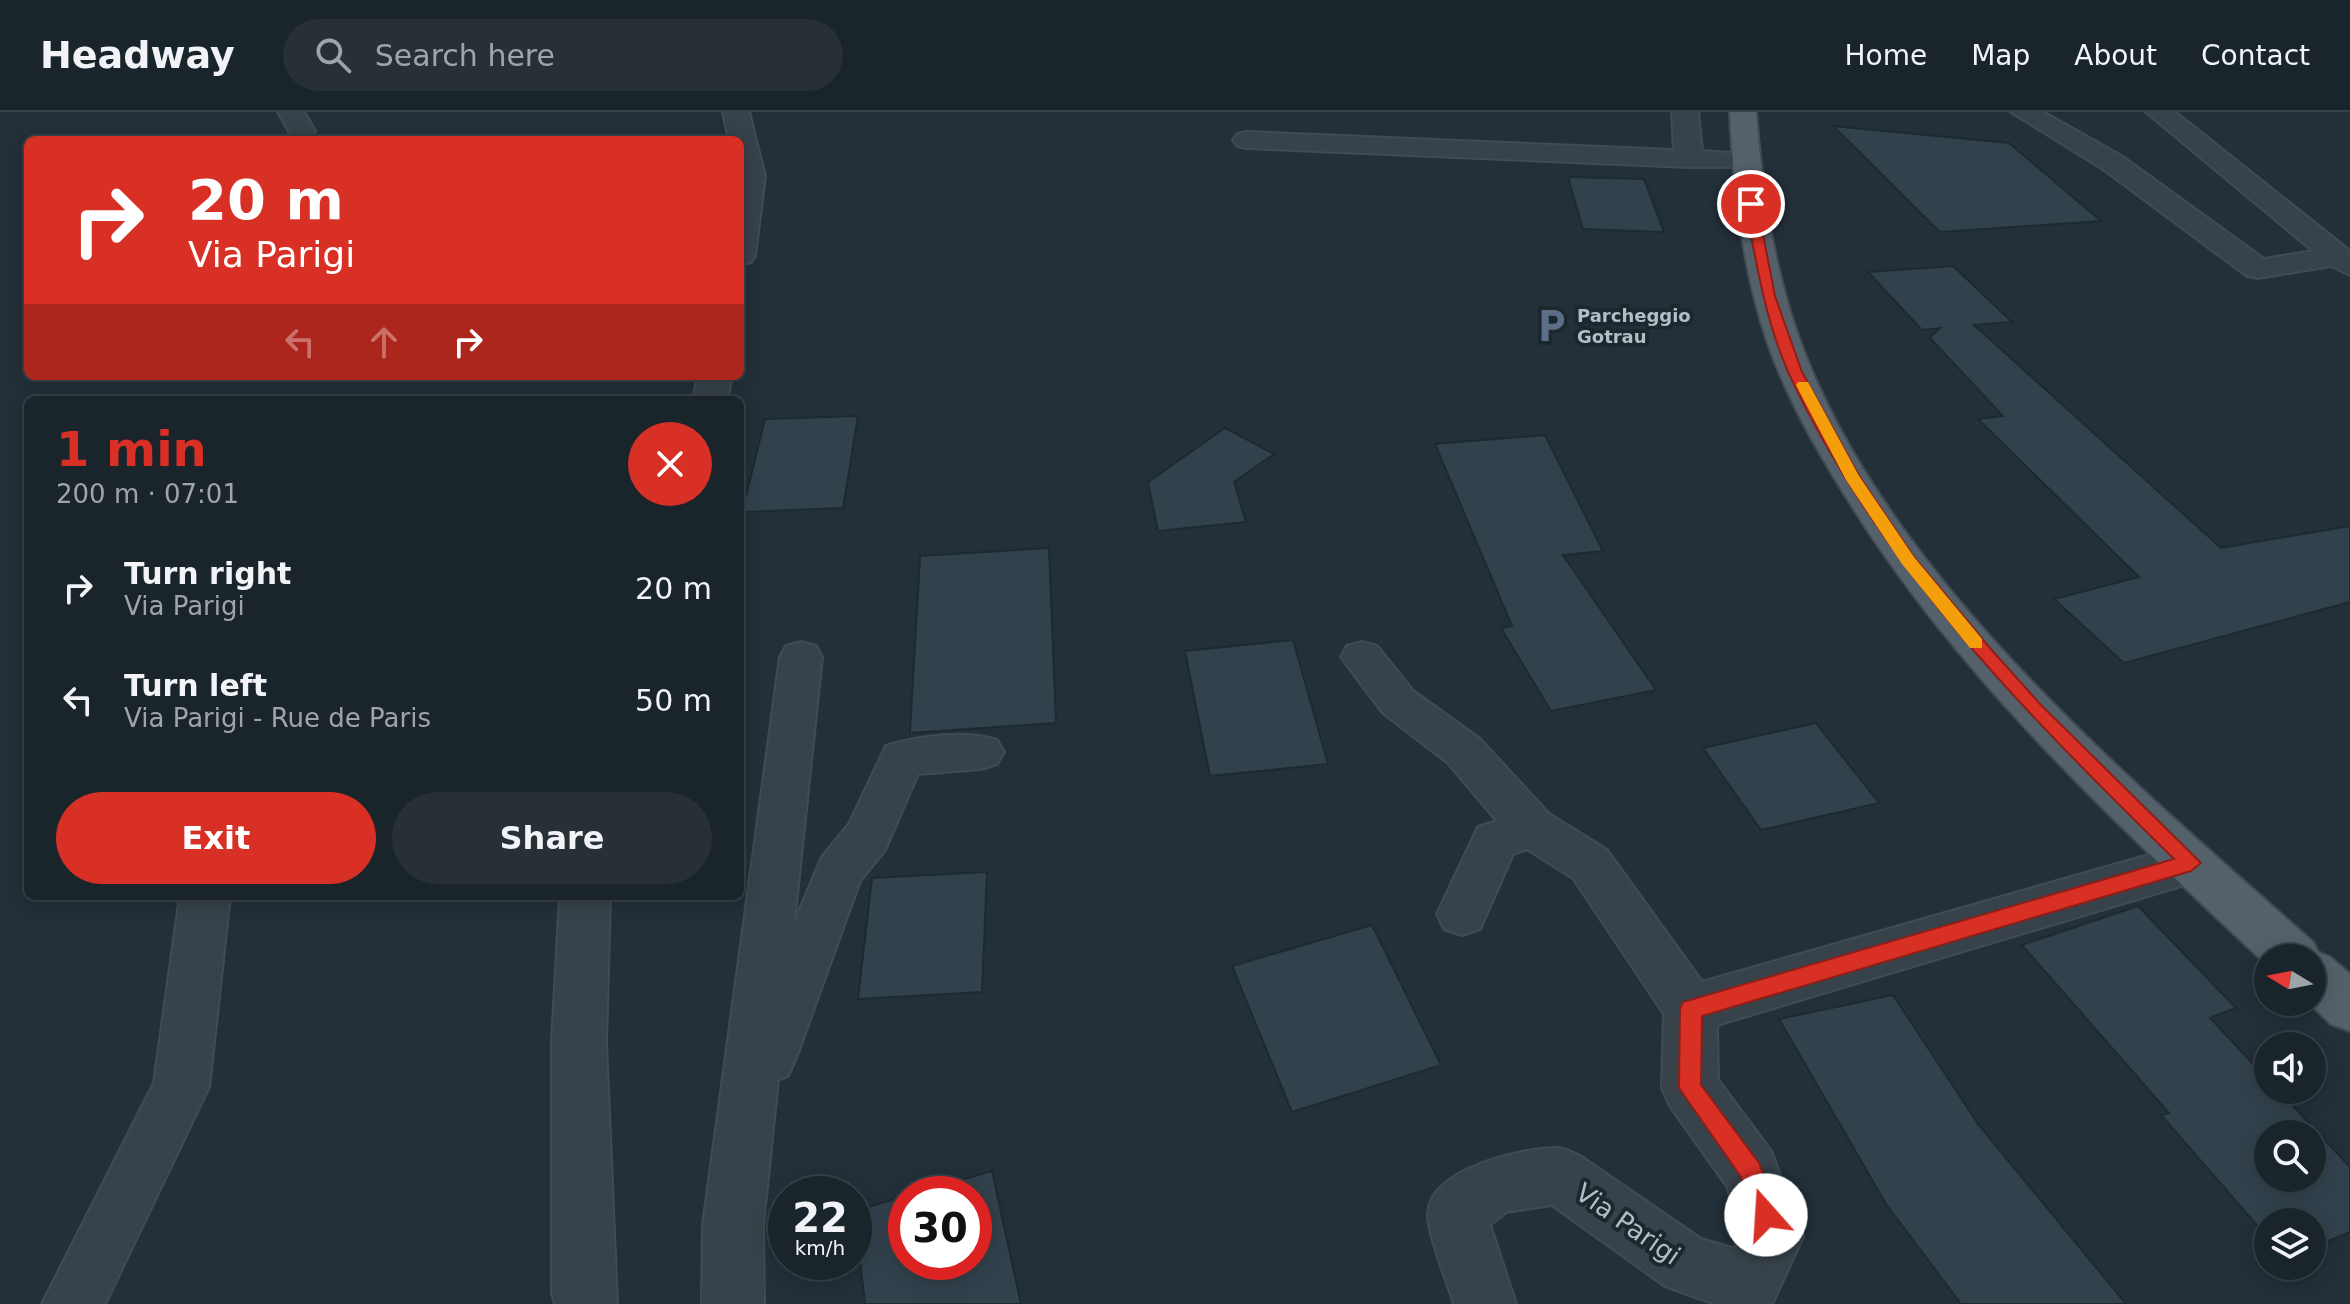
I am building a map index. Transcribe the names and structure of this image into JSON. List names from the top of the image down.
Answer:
{
  "streets": {
    "street": ["Via Parigi"]
  },
  "places": {
    "parking": ["Parcheggio Gotrau"]
  },
  "north": "left",
  "page": {
    "header": "Headway",
    "search": "Search here",
    "nav": [
      "Home",
      "Map",
      "About",
      "Contact"
    ],
    "turn": ["20 m", "Via Parigi"],
    "heading": ["1 min", "200 m · 07:01"],
    "list": [
      {
        "name": "Turn right",
        "note": "Via Parigi",
        "value": "20 m"
      },
      {
        "name": "Turn left",
        "note": "Via Parigi - Rue de Paris",
        "value": "50 m"
      }
    ],
    "buttons": ["Exit", "Share"],
    "speed": "22 km/h",
    "limit": "30"
  }
}
